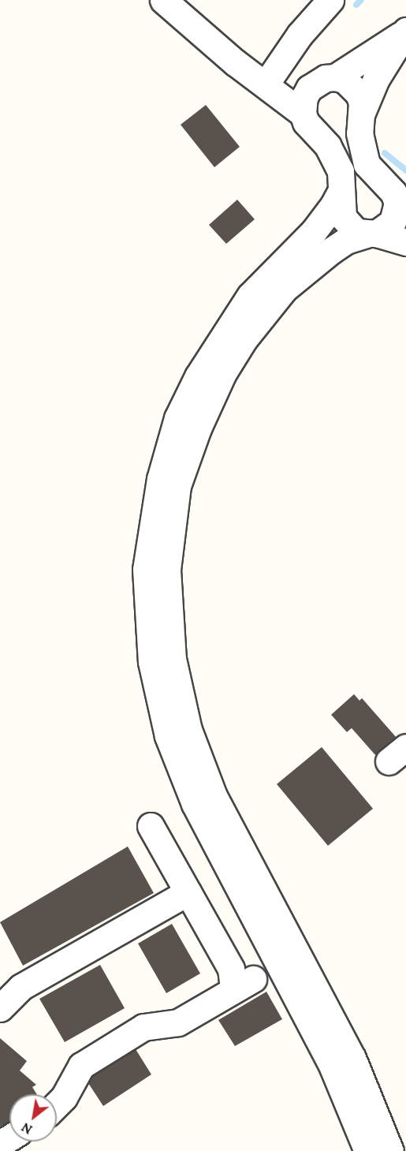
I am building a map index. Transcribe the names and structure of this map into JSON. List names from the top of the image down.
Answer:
{
  "north": "bottom left"
}
